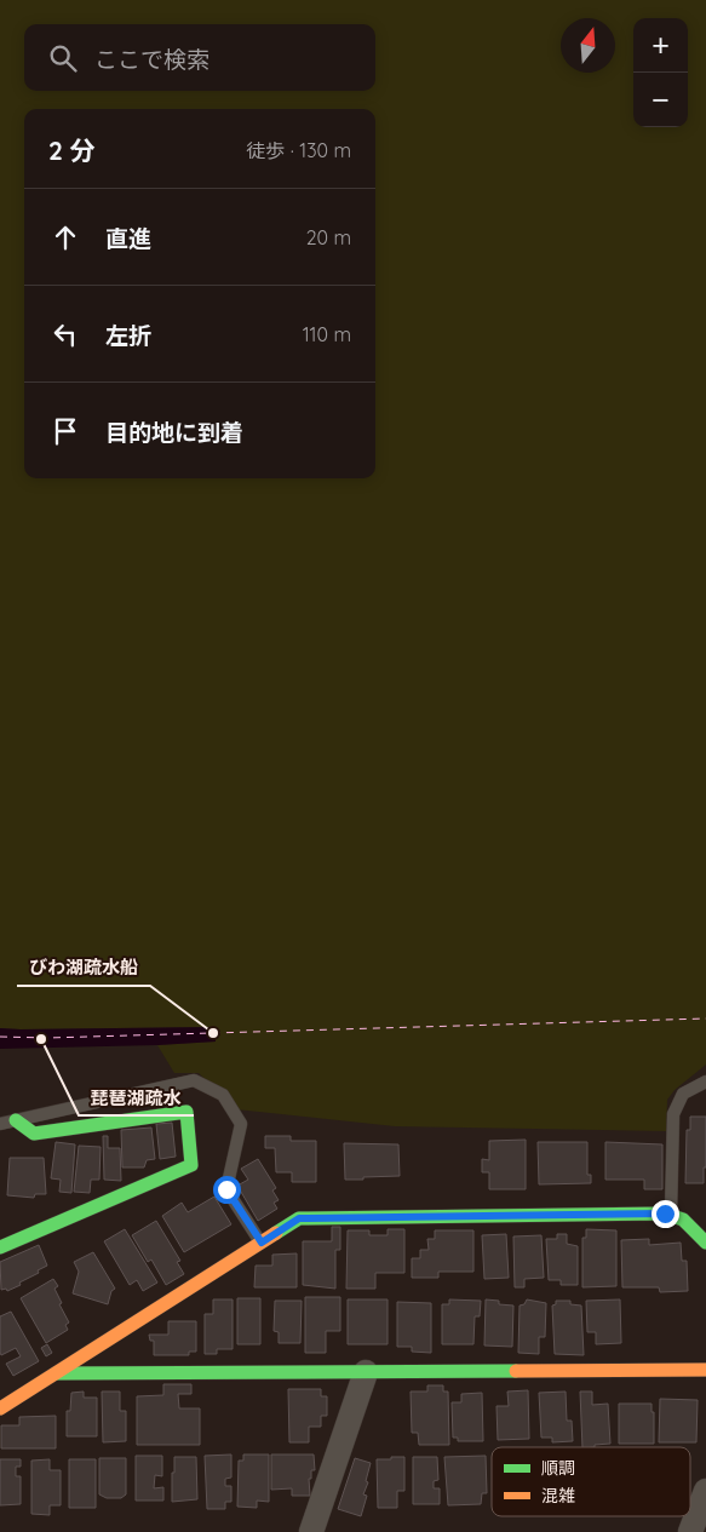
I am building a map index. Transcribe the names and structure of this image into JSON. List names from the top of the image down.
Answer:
{
  "places": ["びわ湖疏水船", "琵琶湖疏水"],
  "legend": ["順調", "混雑"],
  "north": "top",
  "page": {
    "map_buttons": ["+", "−"],
    "search": "ここで検索",
    "heading": ["2 分", "徒歩 · 130 m"],
    "list": [
      ["直進", "20 m"],
      ["左折", "110 m"],
      "目的地に到着"
    ]
  }
}
